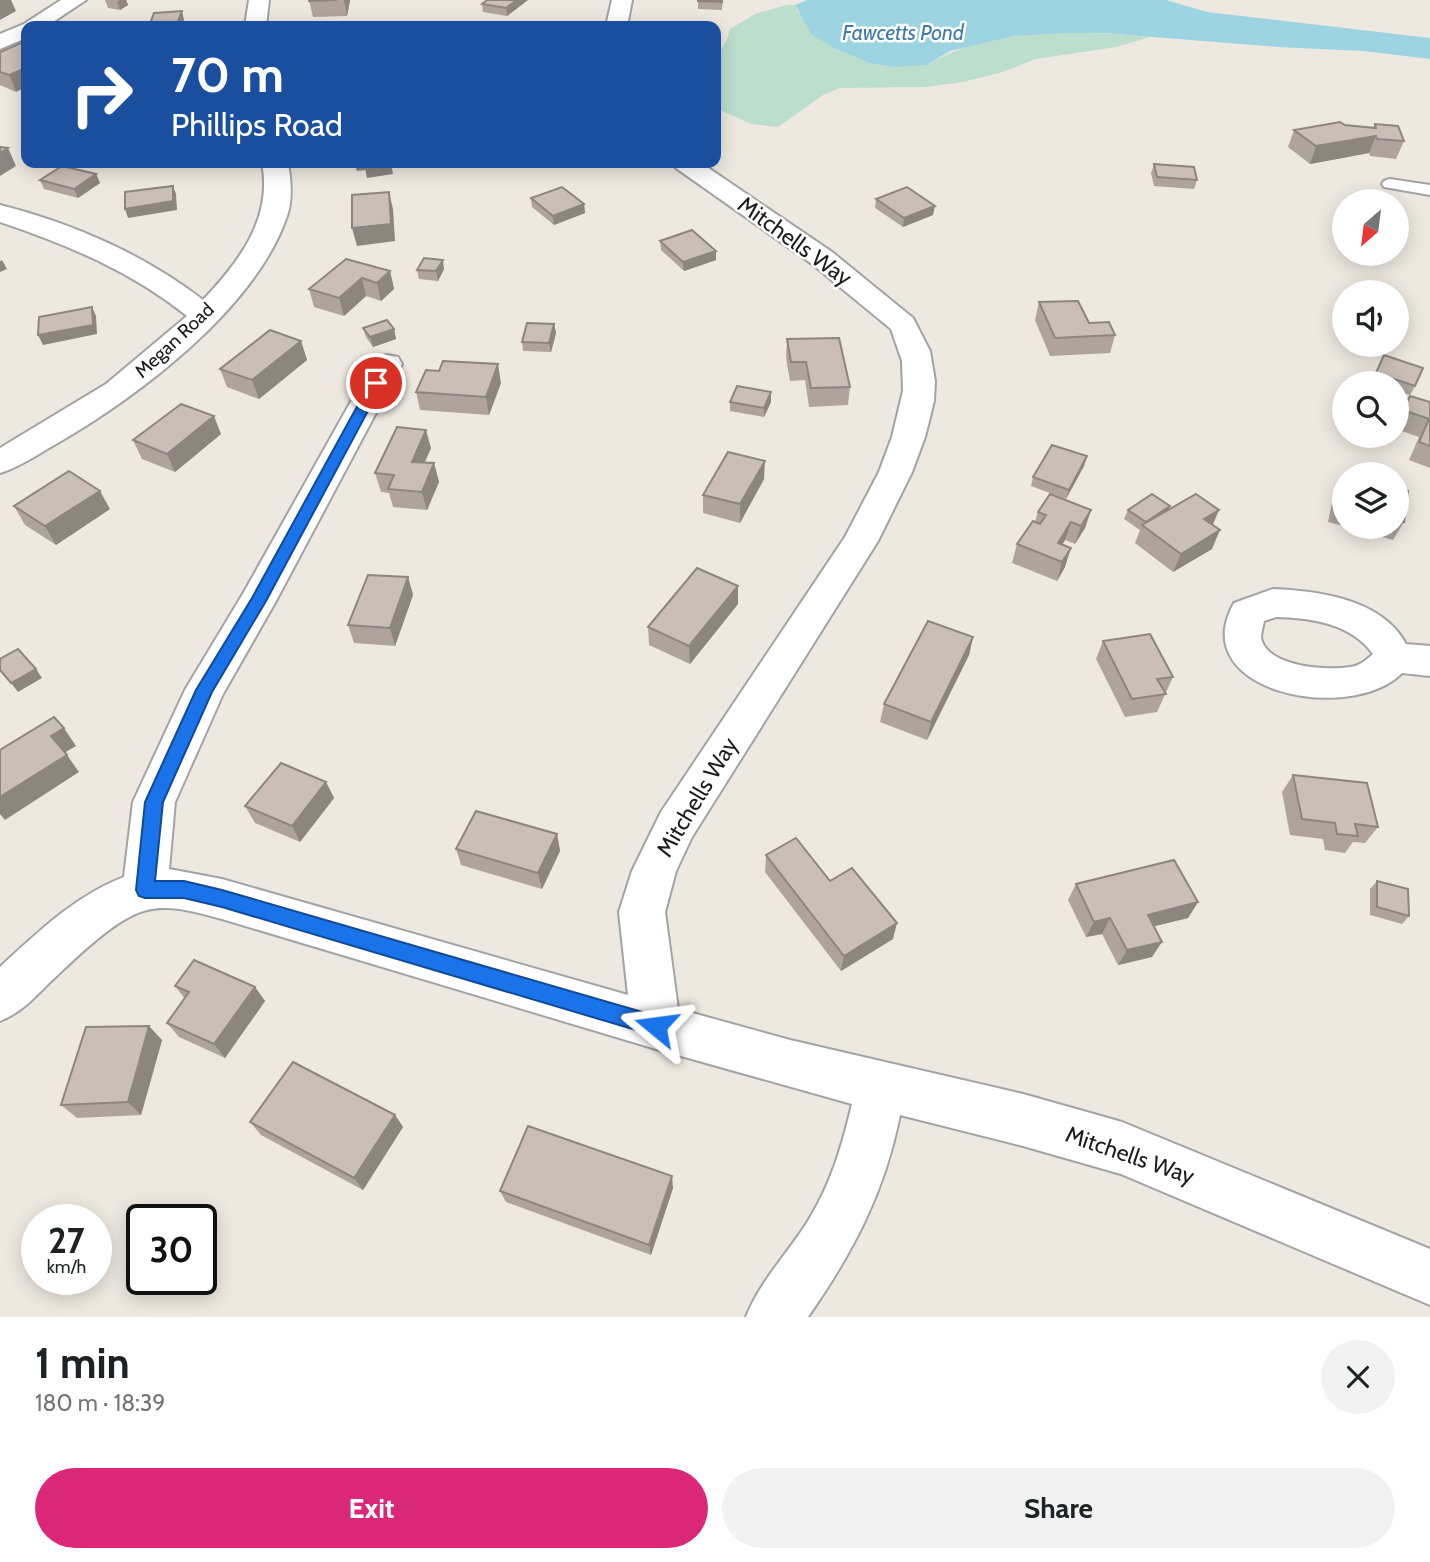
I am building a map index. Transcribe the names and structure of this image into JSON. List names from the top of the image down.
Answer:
{
  "streets": {
    "street": ["Mitchells Way", "Megan Road"]
  },
  "water": ["Fawcetts Pond"],
  "north": "bottom left",
  "page": {
    "turn": ["70 m", "Phillips Road"],
    "speed": "27 km/h",
    "limit": "30",
    "heading": ["1 min", "180 m · 18:39"],
    "buttons": ["Exit", "Share"]
  }
}
